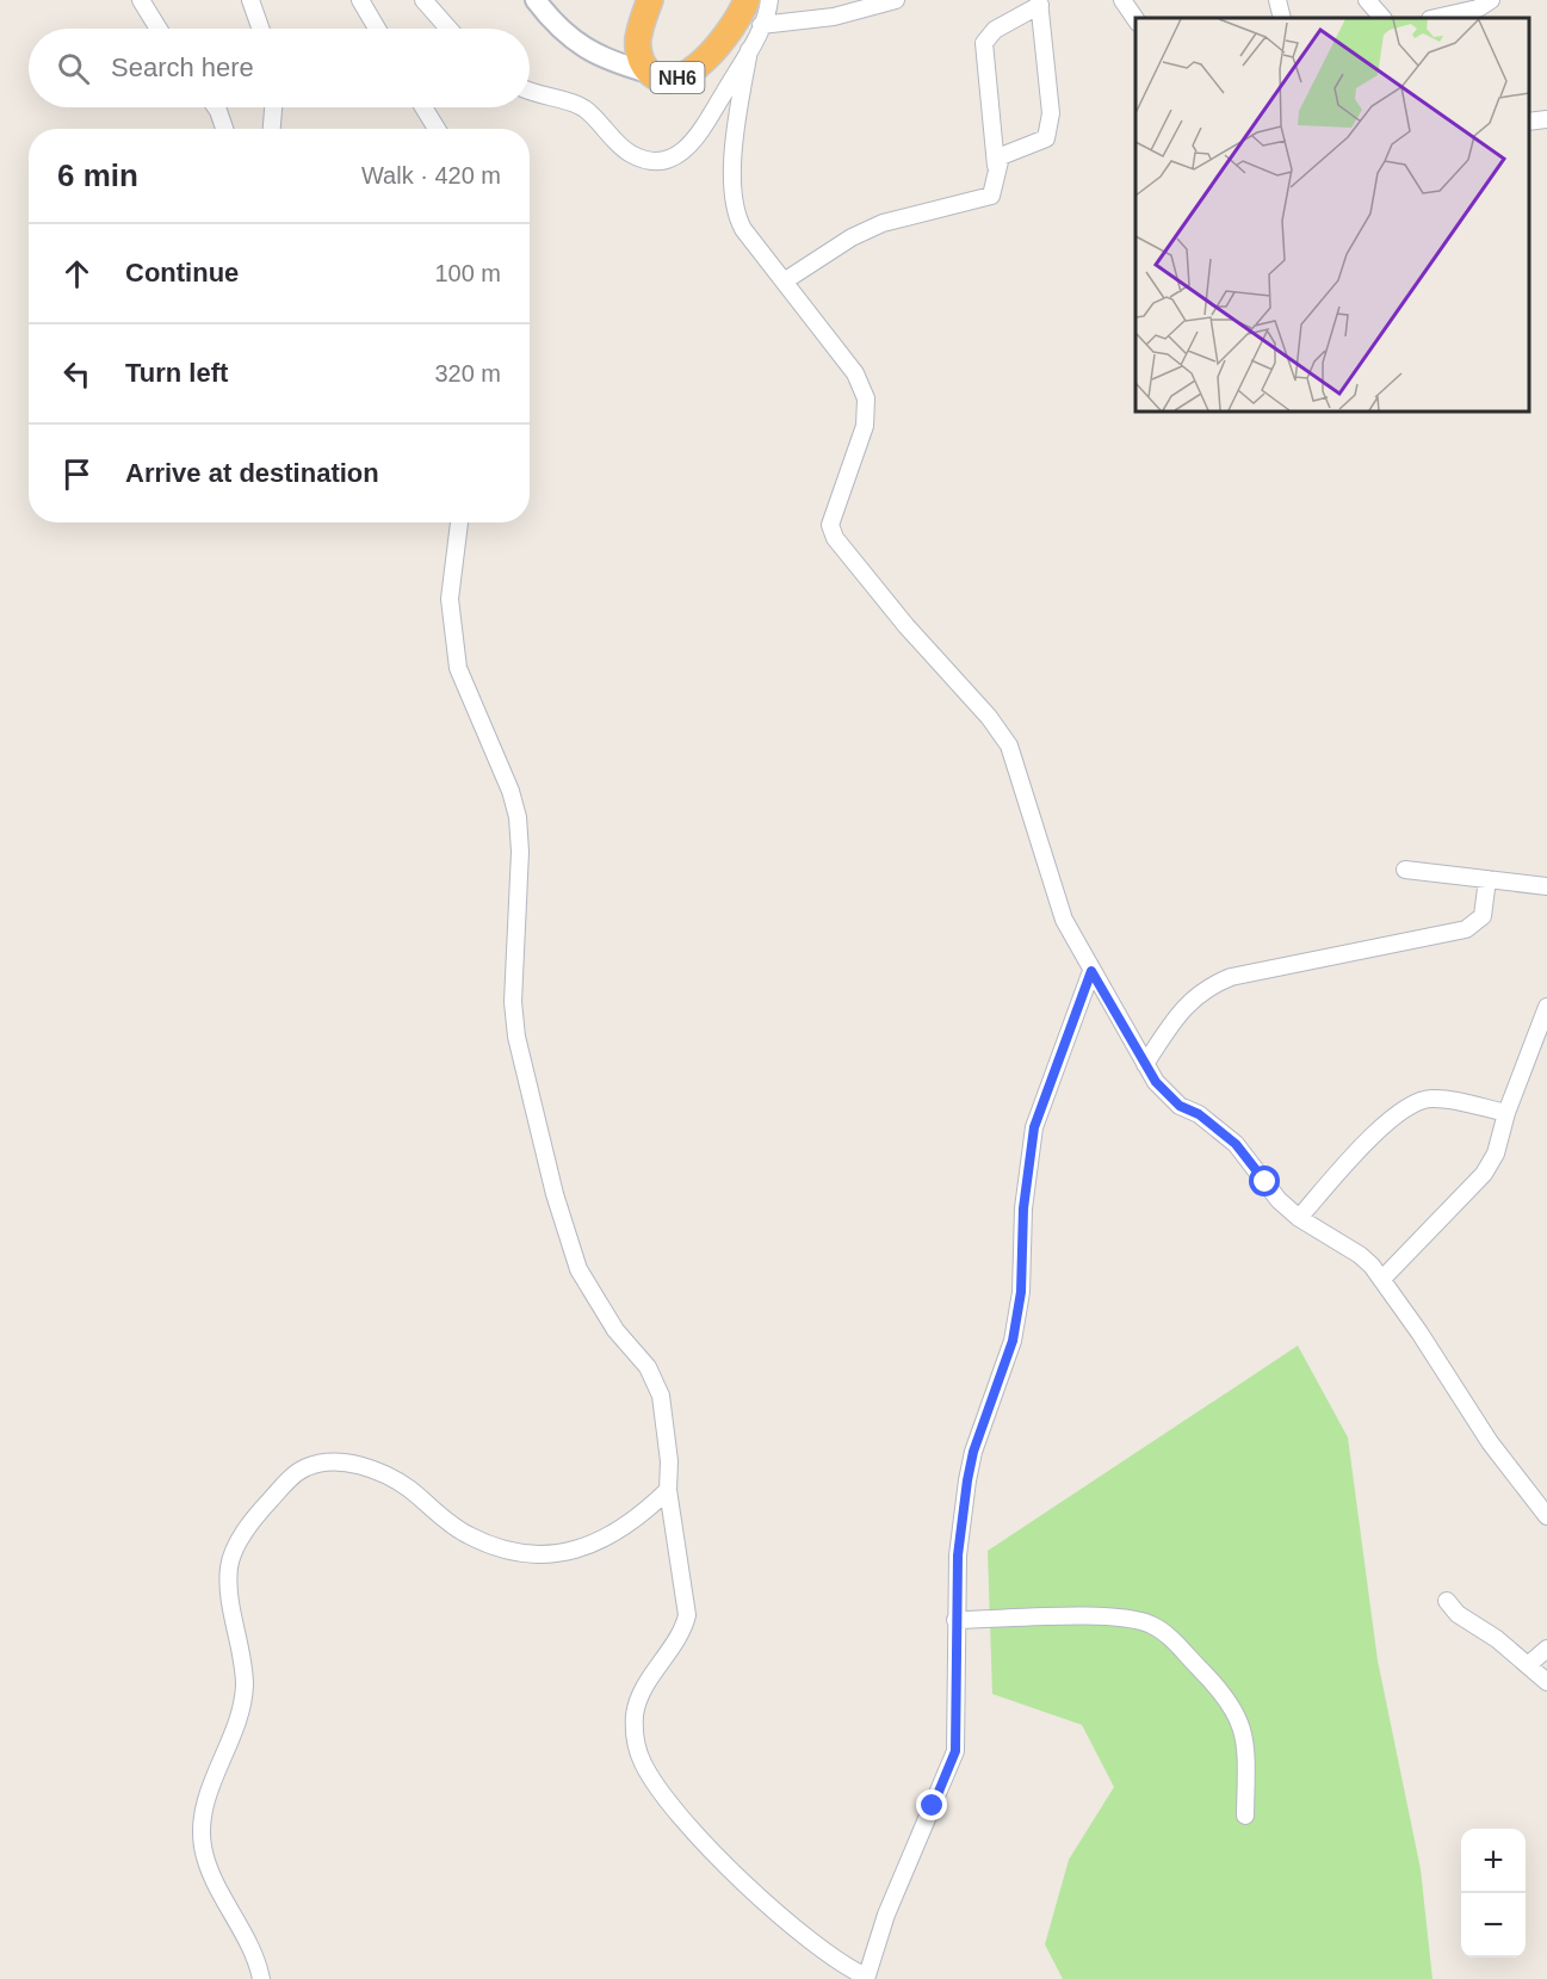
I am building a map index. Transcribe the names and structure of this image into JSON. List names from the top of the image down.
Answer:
{
  "streets": {
    "highway": ["NH6"]
  },
  "page": {
    "search": "Search here",
    "heading": ["6 min", "Walk · 420 m"],
    "list": [
      ["Continue", "100 m"],
      ["Turn left", "320 m"],
      "Arrive at destination"
    ],
    "map_buttons": ["+", "−"]
  }
}
